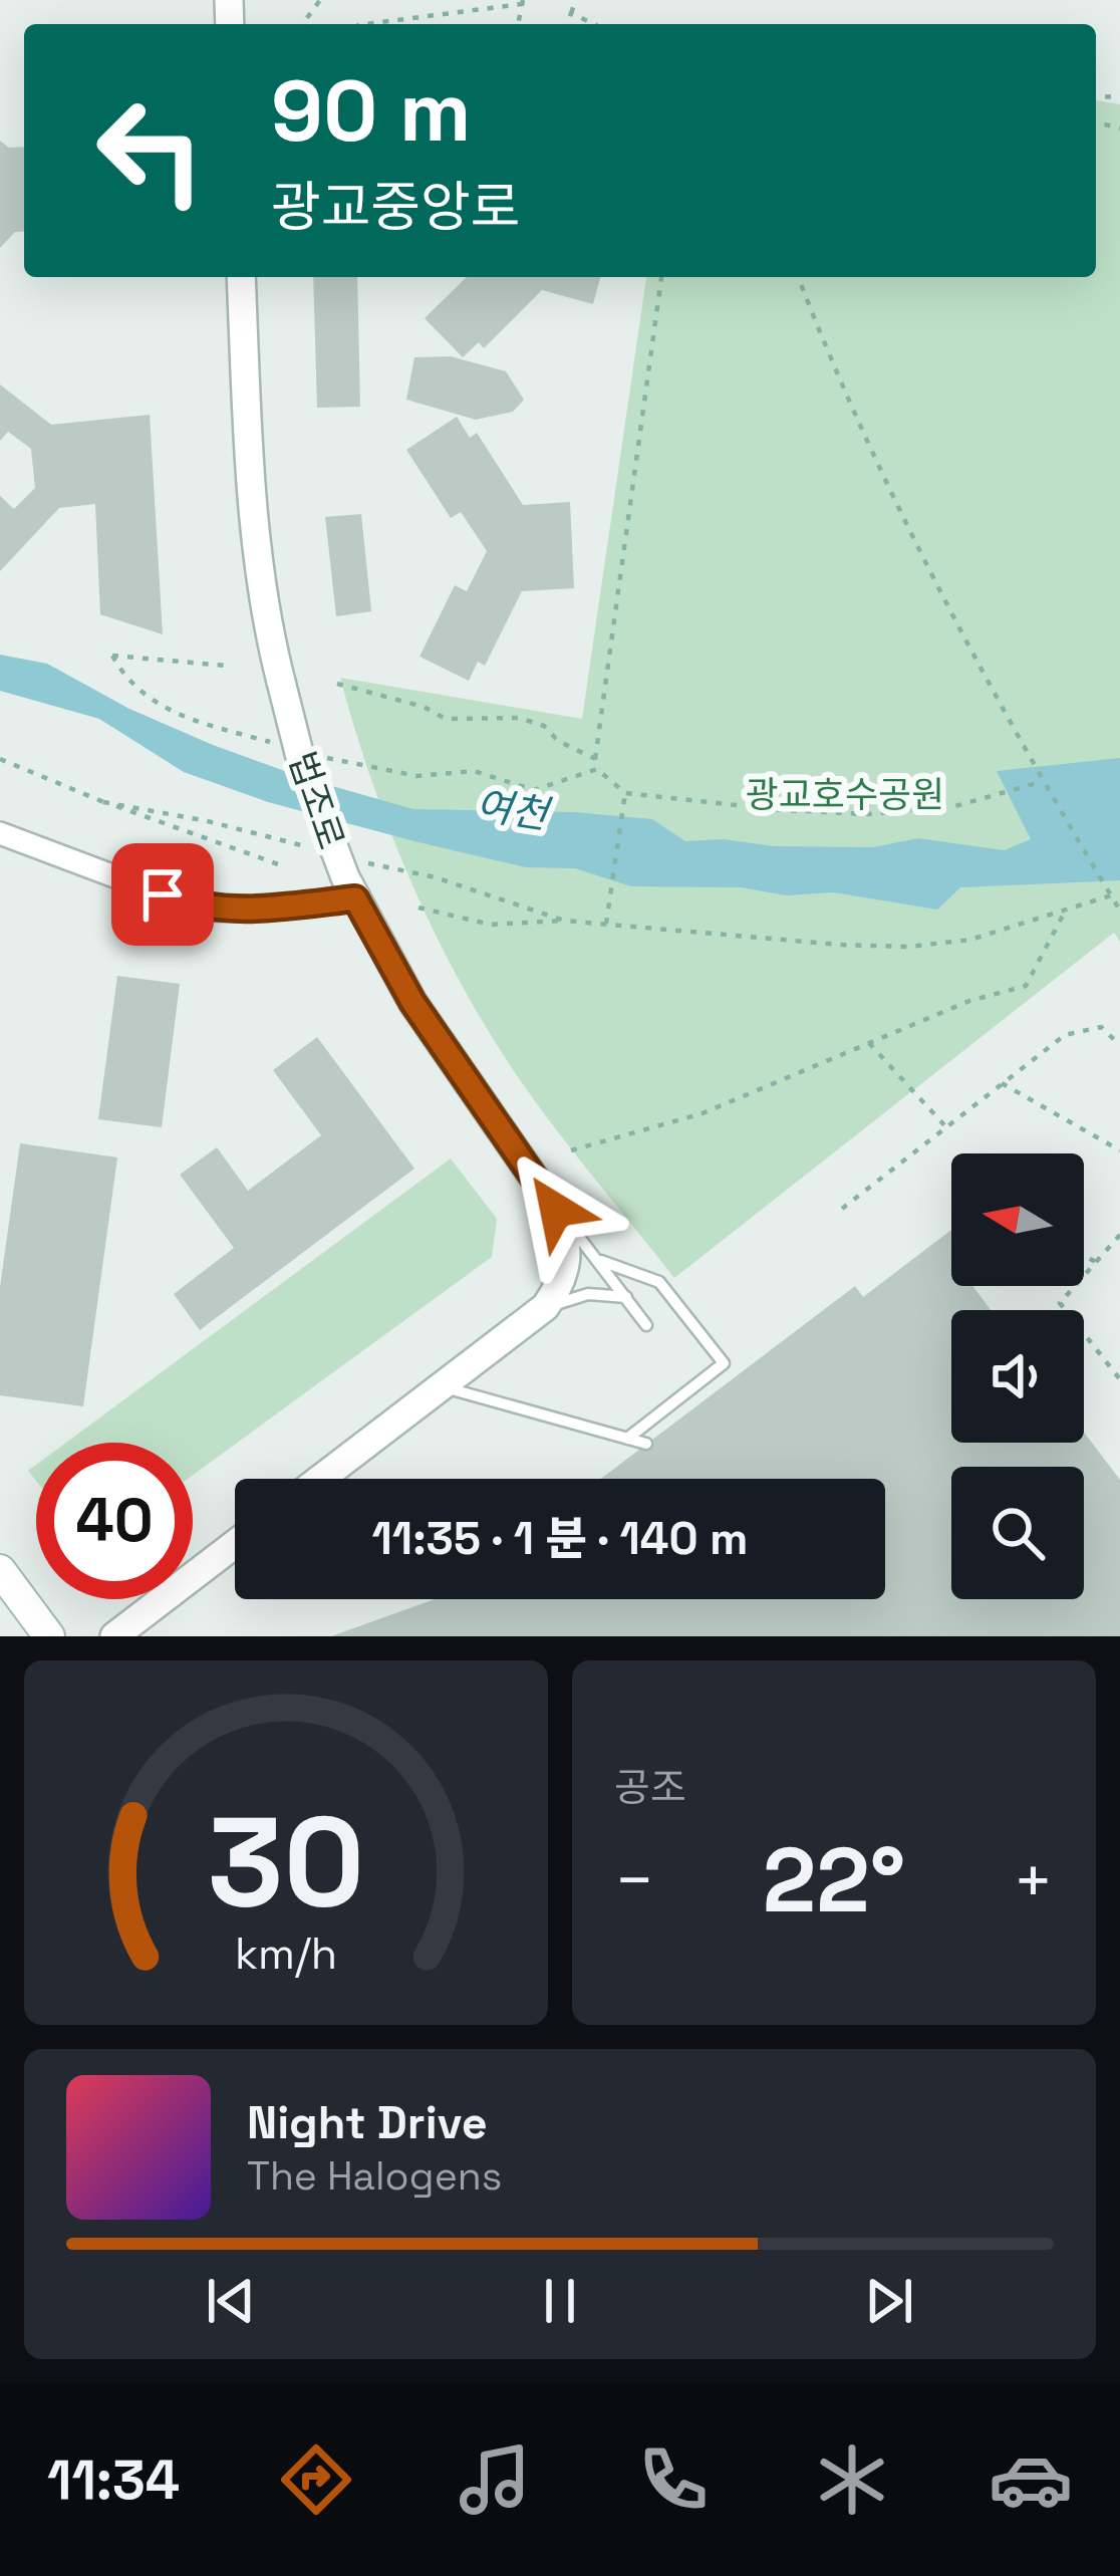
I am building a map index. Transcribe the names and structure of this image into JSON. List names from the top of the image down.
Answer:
{
  "streets": {
    "street": ["법조로"]
  },
  "water": ["여천"],
  "parks": ["광교호수공원"],
  "north": "left",
  "page": {
    "turn": ["90 m", "광교중앙로"],
    "limit": "40",
    "trip": "11:35 · 1 분 · 140 m",
    "tile": "공조",
    "heat": ["−", "22°", "+"],
    "song": ["Night Drive", "The Halogens"],
    "tabs": "11:34",
    "gauge": ["30", "km/h"]
  }
}
